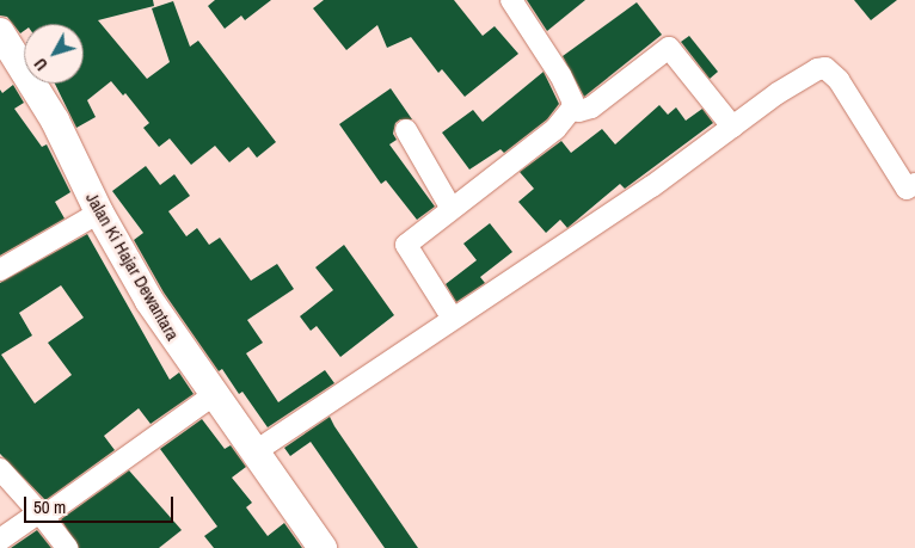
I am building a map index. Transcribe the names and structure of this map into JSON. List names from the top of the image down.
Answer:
{
  "streets": {
    "street": ["Jalan Ki Hajar Dewantara"]
  },
  "scale_bar": "50 m",
  "north": "bottom left"
}
